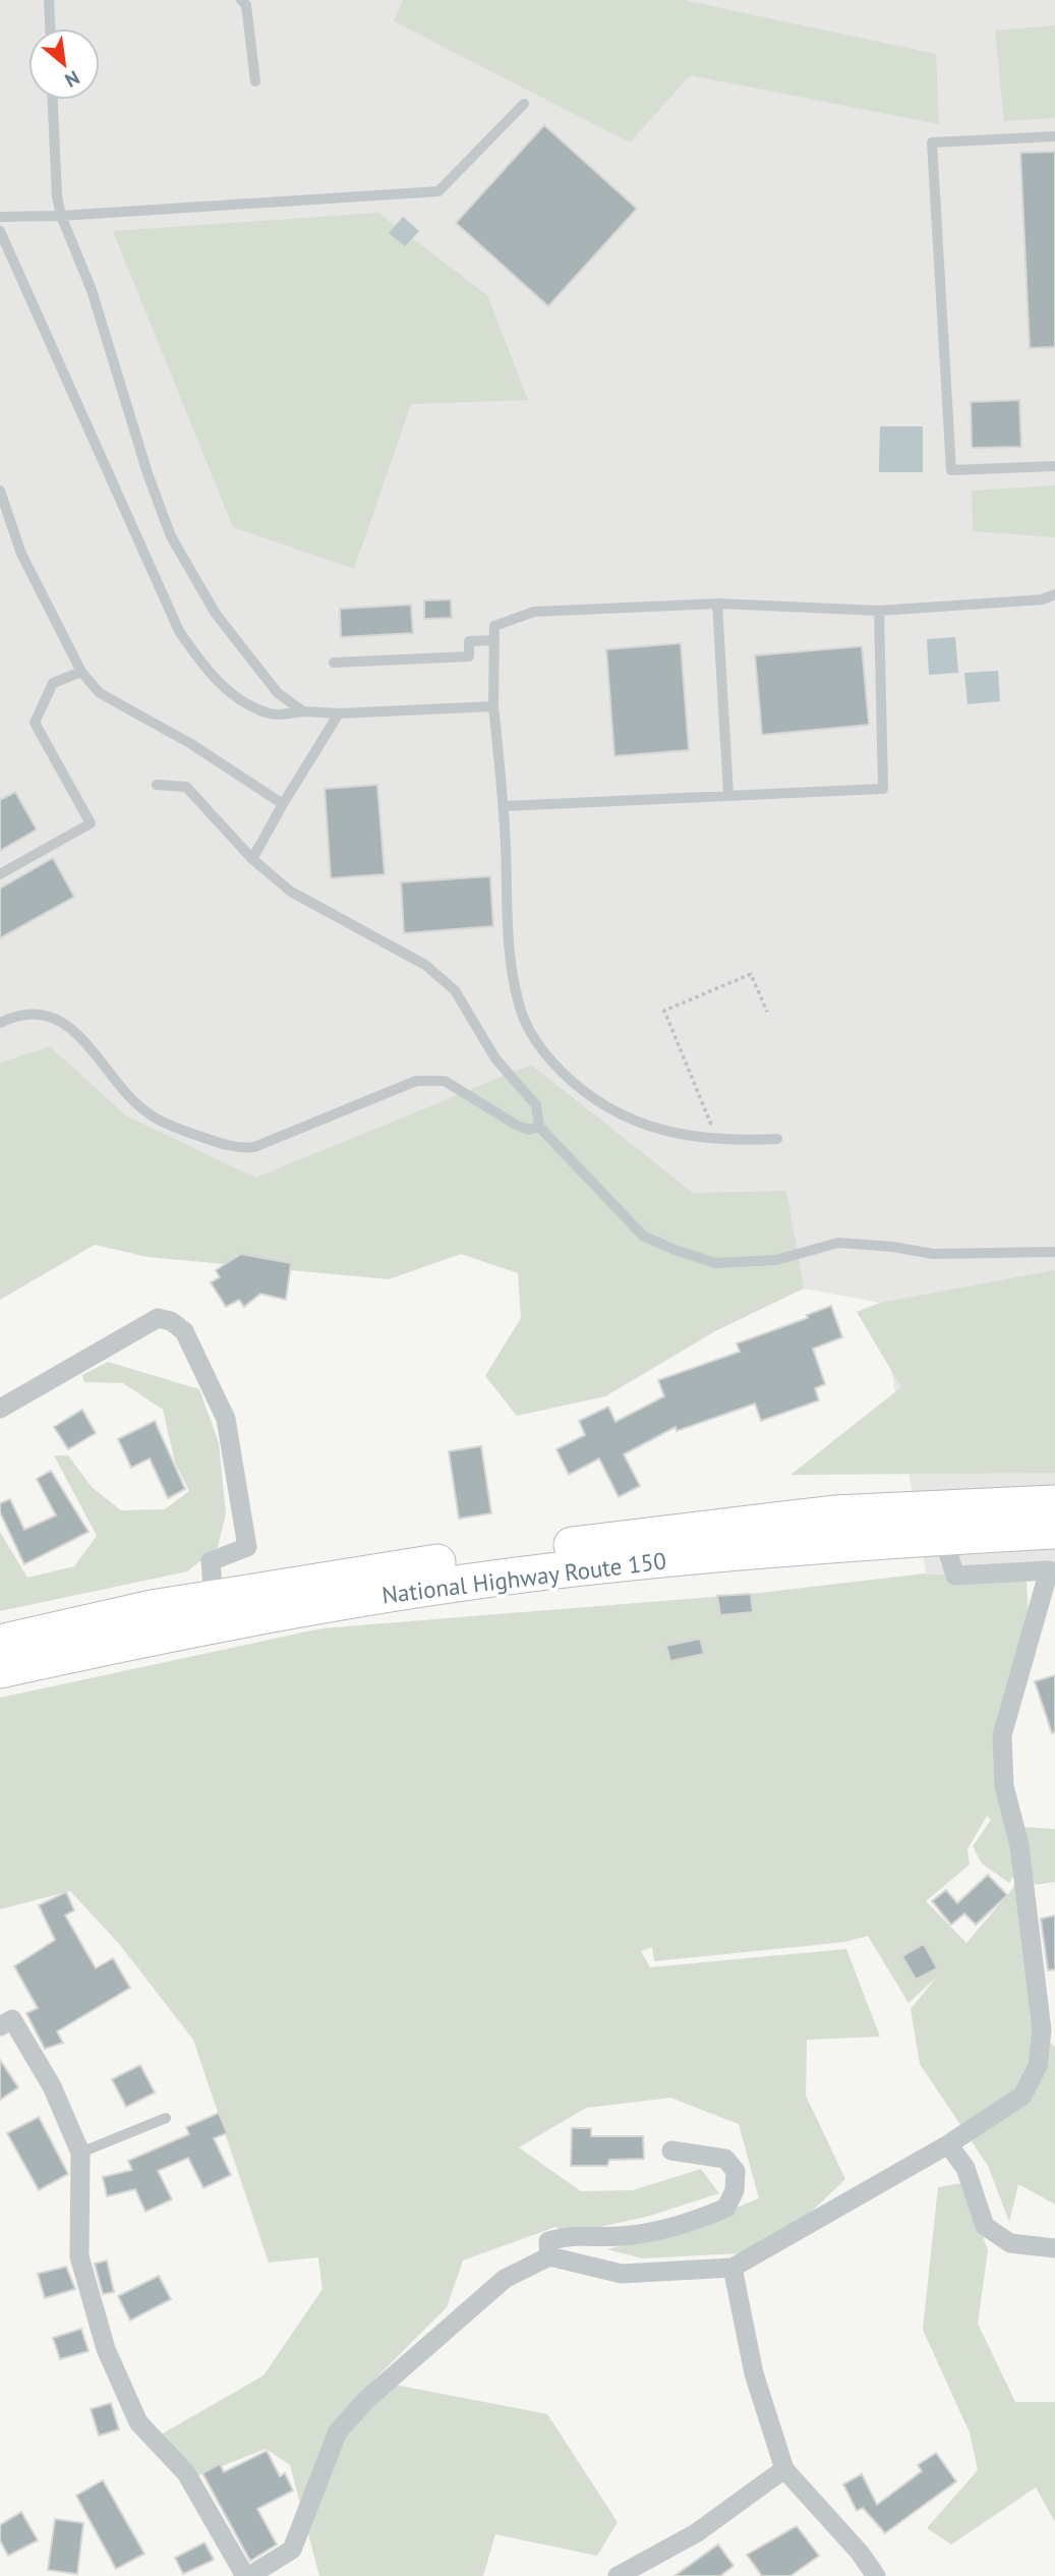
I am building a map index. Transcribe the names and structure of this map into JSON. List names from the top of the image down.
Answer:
{
  "streets": {
    "highway": ["National Highway Route 150"]
  },
  "north": "bottom right"
}
